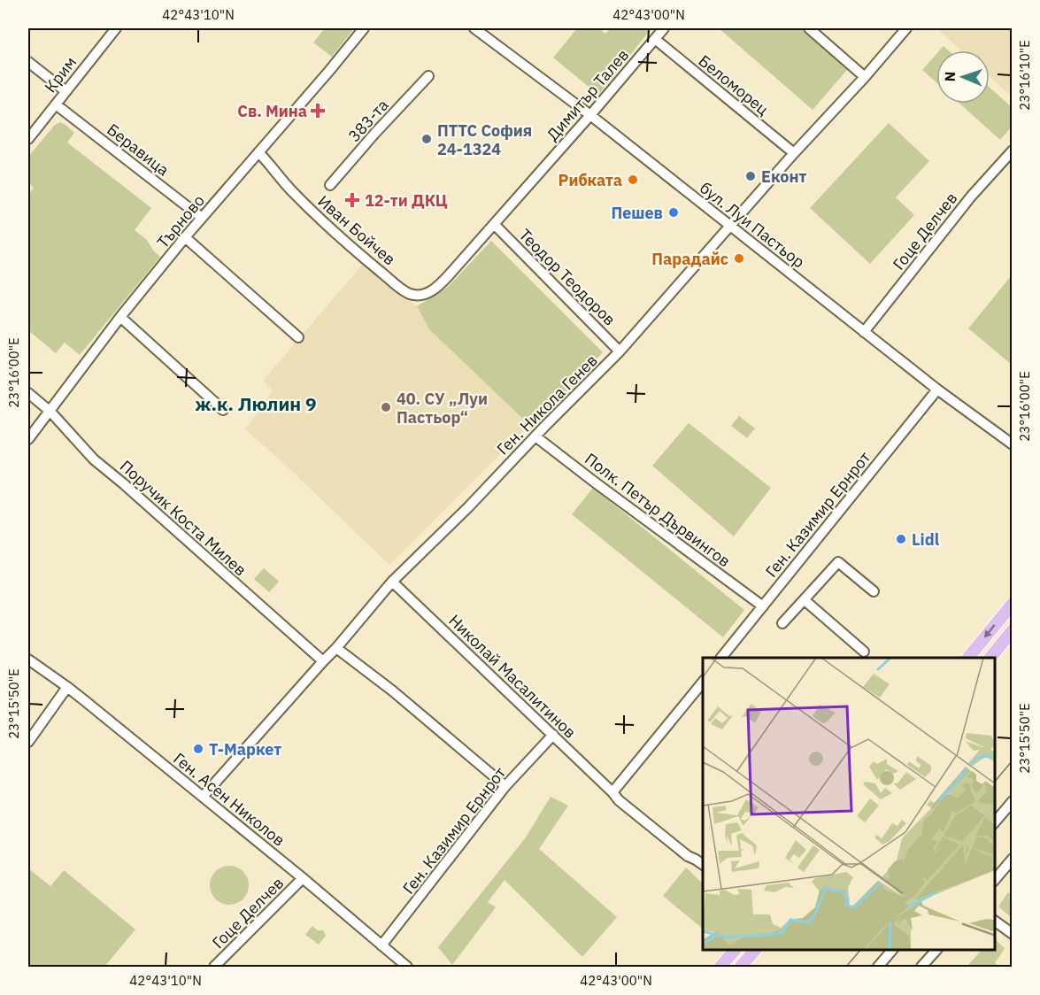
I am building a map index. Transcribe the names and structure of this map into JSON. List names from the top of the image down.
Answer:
{
  "streets": {
    "street": [
      "Крим",
      "Беломорец",
      "Димитър Талев",
      "383-та",
      "Беравица",
      "Търново",
      "бул. Луи Пастьор",
      "Иван Бойчев",
      "Гоце Делчев",
      "Теодор Теодоров",
      "Ген. Никола Генев",
      "Полк. Петър Дървингов",
      "Ген. Казимир Ернрот",
      "Поручик Коста Милев",
      "Николай Масалитинов",
      "Ген. Асен Николов"
    ]
  },
  "crossings": [
    ["Крим", "Беравица"],
    ["Беломорец", "Димитър Талев"],
    ["Беломорец", "Ген. Никола Генев"],
    ["Димитър Талев", "бул. Луи Пастьор"],
    ["Димитър Талев", "Иван Бойчев"],
    ["Димитър Талев", "Теодор Теодоров"],
    ["Беравица", "Търново"],
    ["Търново", "Иван Бойчев"],
    ["Търново", "Поручик Коста Милев"],
    ["бул. Луи Пастьор", "Гоце Делчев"],
    ["бул. Луи Пастьор", "Ген. Никола Генев"],
    ["бул. Луи Пастьор", "Ген. Казимир Ернрот"],
    ["Гоце Делчев", "Ген. Асен Николов"],
    ["Теодор Теодоров", "Ген. Никола Генев"],
    ["Ген. Никола Генев", "Полк. Петър Дървингов"],
    ["Ген. Никола Генев", "Поручик Коста Милев"],
    ["Ген. Никола Генев", "Николай Масалитинов"],
    ["Ген. Никола Генев", "Ген. Асен Николов"],
    ["Полк. Петър Дървингов", "Ген. Казимир Ернрот"],
    ["Ген. Казимир Ернрот", "Николай Масалитинов"],
    ["Ген. Казимир Ернрот", "Ген. Асен Николов"]
  ],
  "districts": ["ж.к. Люлин 9"],
  "places": {
    "health": ["Св. Мина", "12-ти ДКЦ"],
    "other": [
      "ПТТС София 24-1324",
      "Еконт",
      "Рибката",
      "Пешев",
      "Парадайс",
      "40. СУ „Луи Пастьор“",
      "Lidl",
      "Т-Маркет"
    ]
  },
  "north": "left",
  "coordinates": [
    "42°43'10\"N",
    "42°43'00\"N",
    "23°16'10\"E",
    "23°16'00\"E",
    "23°15'50\"E"
  ]
}
